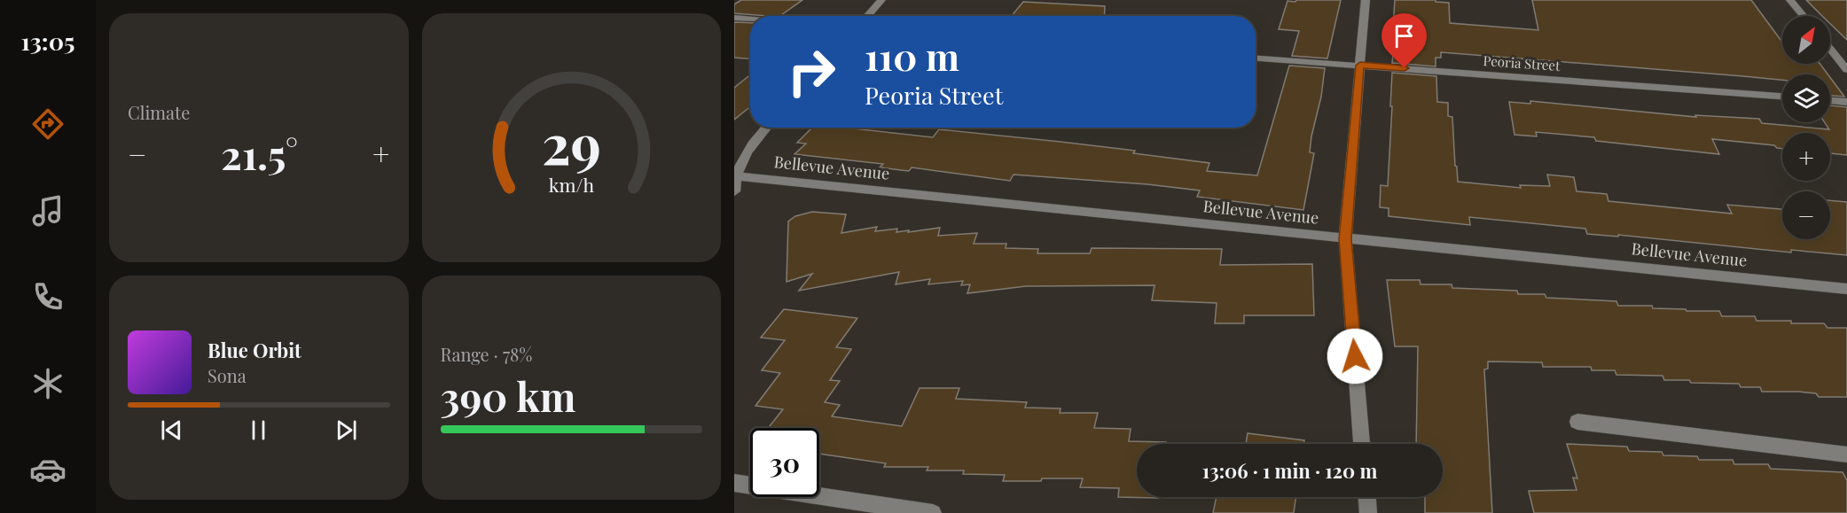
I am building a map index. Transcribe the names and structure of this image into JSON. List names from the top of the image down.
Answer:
{
  "streets": {
    "street": ["Peoria Street", "Bellevue Avenue"]
  },
  "north": "top right",
  "page": {
    "tabs": "13:05",
    "tile": [
      "Climate",
      ["Range · 78%", "390 km"]
    ],
    "map_buttons": ["+", "−"],
    "turn": ["110 m", "Peoria Street"],
    "heat": ["−", "21.5°", "+"],
    "song": ["Blue Orbit", "Sona"],
    "limit": "30",
    "trip": "13:06 · 1 min · 120 m",
    "gauge": ["29", "km/h"]
  }
}
